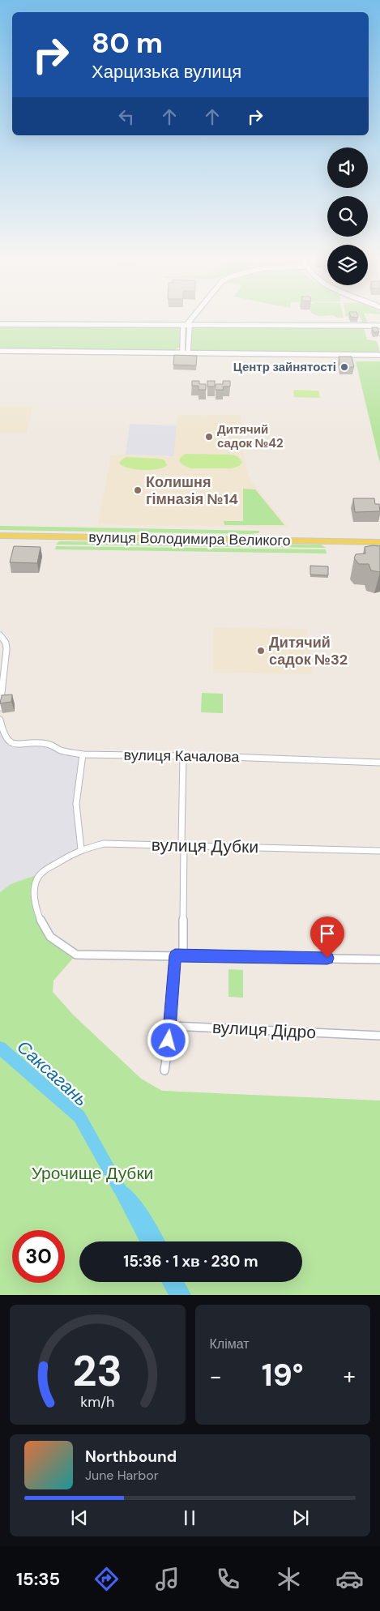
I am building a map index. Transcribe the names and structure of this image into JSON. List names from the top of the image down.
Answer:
{
  "streets": {
    "main road": ["вулиця Володимира Великого"],
    "street": ["вулиця Качалова", "вулиця Дубки", "вулиця Дідро"]
  },
  "water": ["Саксагань"],
  "parks": ["Урочище Дубки"],
  "places": [
    "Центр зайнятості",
    "Дитячий садок №42",
    "Колишня гімназія №14",
    "Дитячий садок №32"
  ],
  "page": {
    "turn": ["80 m", "Харцизька вулиця"],
    "limit": "30",
    "trip": "15:36 · 1 хв · 230 m",
    "tile": "Клімат",
    "heat": ["−", "19°", "+"],
    "song": ["Northbound", "June Harbor"],
    "tabs": "15:35",
    "gauge": ["23", "km/h"]
  }
}
